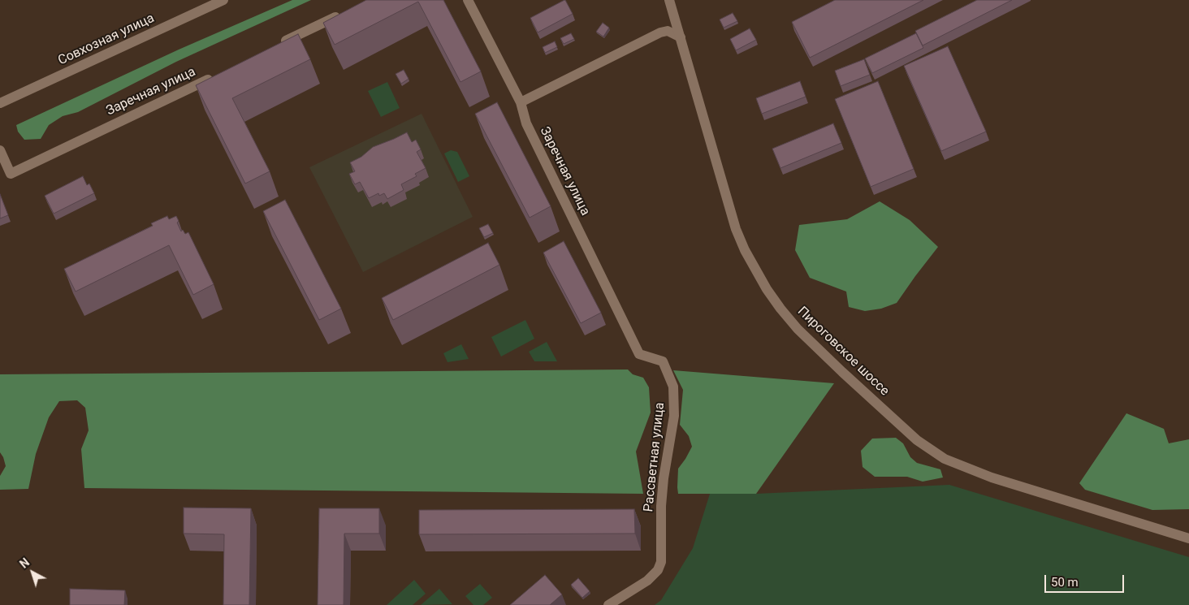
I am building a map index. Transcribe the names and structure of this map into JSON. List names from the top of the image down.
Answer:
{
  "streets": {
    "street": [
      "Совхозная улица",
      "Заречная улица",
      "Пироговское шоссе",
      "Рассветная улица"
    ]
  },
  "crossings": [
    ["Заречная улица", "Рассветная улица"]
  ],
  "scale_bar": "50 m",
  "north": "top left"
}
